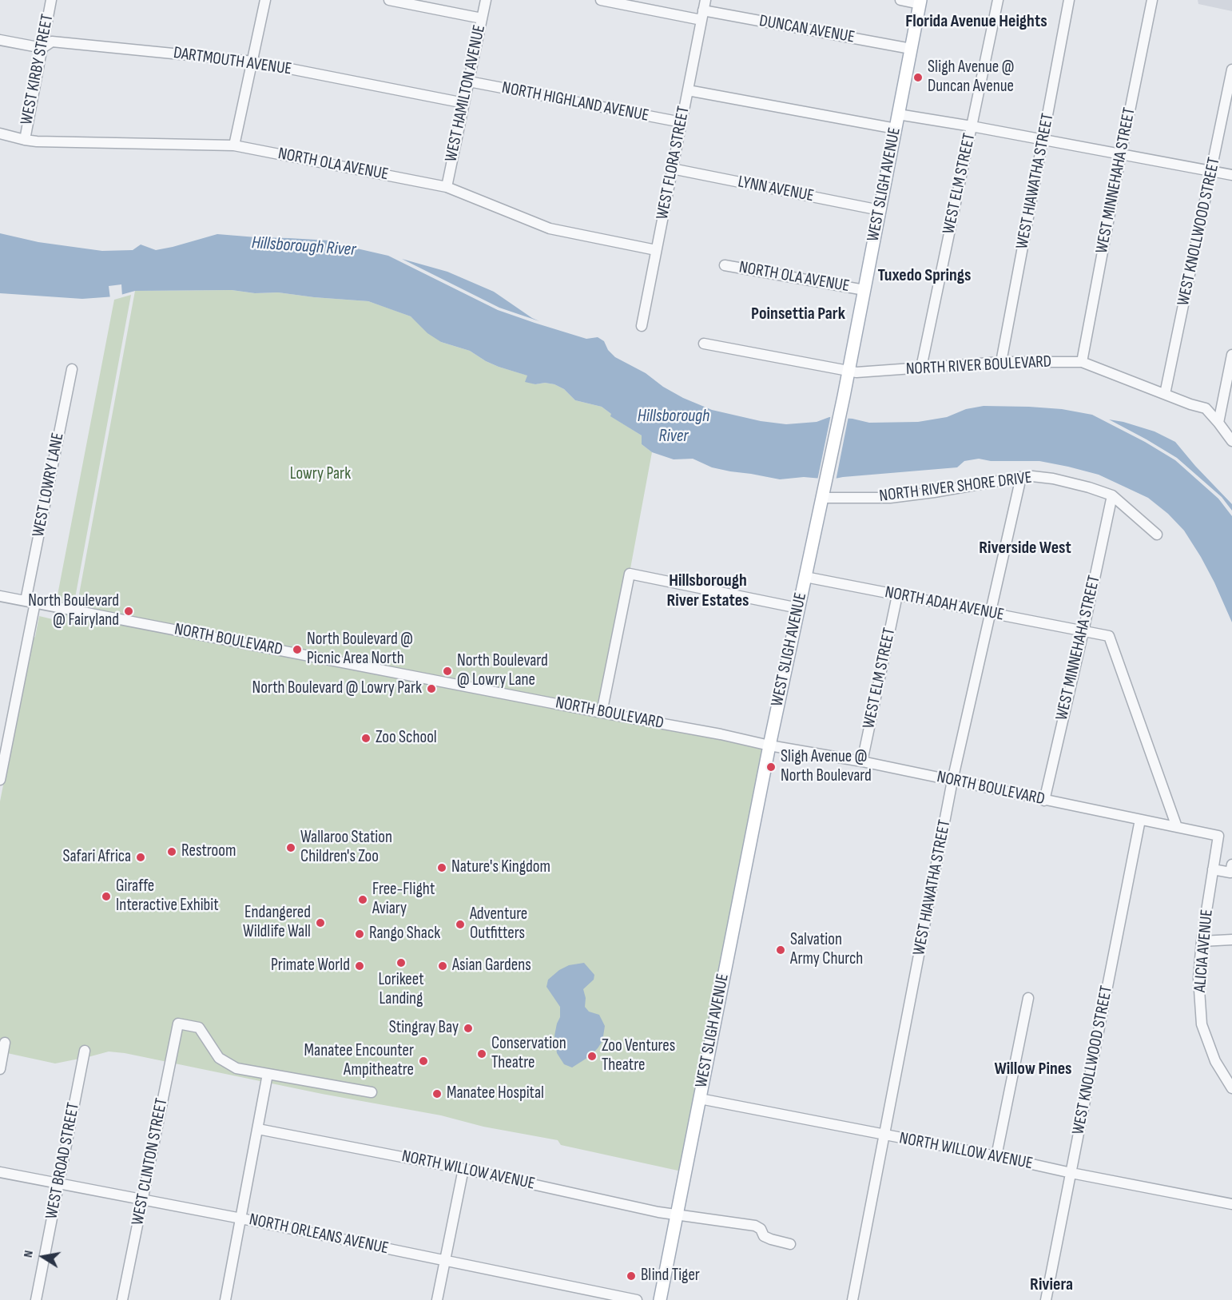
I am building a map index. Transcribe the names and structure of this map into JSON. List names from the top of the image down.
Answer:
{
  "streets": {
    "main road": ["WEST SLIGH AVENUE"],
    "street": [
      "DUNCAN AVENUE",
      "DARTMOUTH AVENUE",
      "WEST KIRBY STREET",
      "WEST HAMILTON AVENUE",
      "NORTH HIGHLAND AVENUE",
      "WEST FLORA STREET",
      "NORTH OLA AVENUE",
      "WEST MINNEHAHA STREET",
      "WEST HIAWATHA STREET",
      "WEST ELM STREET",
      "LYNN AVENUE",
      "WEST KNOLLWOOD STREET",
      "NORTH RIVER BOULEVARD",
      "WEST LOWRY LANE",
      "NORTH RIVER SHORE DRIVE",
      "NORTH ADAH AVENUE",
      "NORTH BOULEVARD",
      "ALICIA AVENUE",
      "NORTH WILLOW AVENUE",
      "WEST BROAD STREET",
      "WEST CLINTON STREET",
      "NORTH ORLEANS AVENUE"
    ]
  },
  "crossings": [
    ["DUNCAN AVENUE", "WEST FLORA STREET"],
    ["DUNCAN AVENUE", "WEST SLIGH AVENUE"],
    ["DARTMOUTH AVENUE", "WEST KIRBY STREET"],
    ["DARTMOUTH AVENUE", "WEST HAMILTON AVENUE"],
    ["WEST KIRBY STREET", "NORTH OLA AVENUE"],
    ["WEST HAMILTON AVENUE", "NORTH HIGHLAND AVENUE"],
    ["WEST HAMILTON AVENUE", "NORTH OLA AVENUE"],
    ["NORTH HIGHLAND AVENUE", "WEST FLORA STREET"],
    ["WEST FLORA STREET", "NORTH OLA AVENUE"],
    ["WEST FLORA STREET", "LYNN AVENUE"],
    ["NORTH OLA AVENUE", "WEST SLIGH AVENUE"],
    ["WEST MINNEHAHA STREET", "NORTH RIVER BOULEVARD"],
    ["WEST MINNEHAHA STREET", "NORTH RIVER SHORE DRIVE"],
    ["WEST MINNEHAHA STREET", "NORTH ADAH AVENUE"],
    ["WEST MINNEHAHA STREET", "NORTH BOULEVARD"],
    ["WEST HIAWATHA STREET", "NORTH RIVER BOULEVARD"],
    ["WEST HIAWATHA STREET", "NORTH RIVER SHORE DRIVE"],
    ["WEST HIAWATHA STREET", "NORTH ADAH AVENUE"],
    ["WEST HIAWATHA STREET", "NORTH BOULEVARD"],
    ["WEST HIAWATHA STREET", "NORTH WILLOW AVENUE"],
    ["WEST ELM STREET", "NORTH RIVER BOULEVARD"],
    ["WEST ELM STREET", "NORTH ADAH AVENUE"],
    ["WEST ELM STREET", "NORTH BOULEVARD"],
    ["WEST SLIGH AVENUE", "LYNN AVENUE"],
    ["WEST SLIGH AVENUE", "NORTH RIVER BOULEVARD"],
    ["WEST SLIGH AVENUE", "NORTH RIVER SHORE DRIVE"],
    ["WEST SLIGH AVENUE", "NORTH ADAH AVENUE"],
    ["WEST SLIGH AVENUE", "NORTH BOULEVARD"],
    ["WEST SLIGH AVENUE", "NORTH WILLOW AVENUE"],
    ["WEST KNOLLWOOD STREET", "NORTH RIVER BOULEVARD"],
    ["WEST KNOLLWOOD STREET", "NORTH BOULEVARD"],
    ["WEST KNOLLWOOD STREET", "NORTH WILLOW AVENUE"],
    ["WEST LOWRY LANE", "NORTH BOULEVARD"],
    ["NORTH BOULEVARD", "ALICIA AVENUE"],
    ["WEST BROAD STREET", "NORTH ORLEANS AVENUE"],
    ["WEST CLINTON STREET", "NORTH ORLEANS AVENUE"]
  ],
  "districts": [
    "Florida Avenue Heights",
    "Tuxedo Springs",
    "Poinsettia Park",
    "Riverside West",
    "Hillsborough River Estates",
    "Willow Pines",
    "Riviera"
  ],
  "water": ["Hillsborough River"],
  "parks": ["Lowry Park"],
  "places": [
    "Sligh Avenue @ Duncan Avenue",
    "North Boulevard @ Fairyland",
    "North Boulevard @ Picnic Area North",
    "North Boulevard @ Lowry Lane",
    "North Boulevard @ Lowry Park",
    "Zoo School",
    "Sligh Avenue @ North Boulevard",
    "Wallaroo Station Children's Zoo",
    "Restroom",
    "Safari Africa",
    "Nature's Kingdom",
    "Giraffe Interactive Exhibit",
    "Free-Flight Aviary",
    "Endangered Wildlife Wall",
    "Adventure Outfitters",
    "Rango Shack",
    "Salvation Army Church",
    "Lorikeet Landing",
    "Primate World",
    "Asian Gardens",
    "Stingray Bay",
    "Conservation Theatre",
    "Zoo Ventures Theatre",
    "Manatee Encounter Ampitheatre",
    "Manatee Hospital",
    "Blind Tiger"
  ],
  "north": "left"
}
